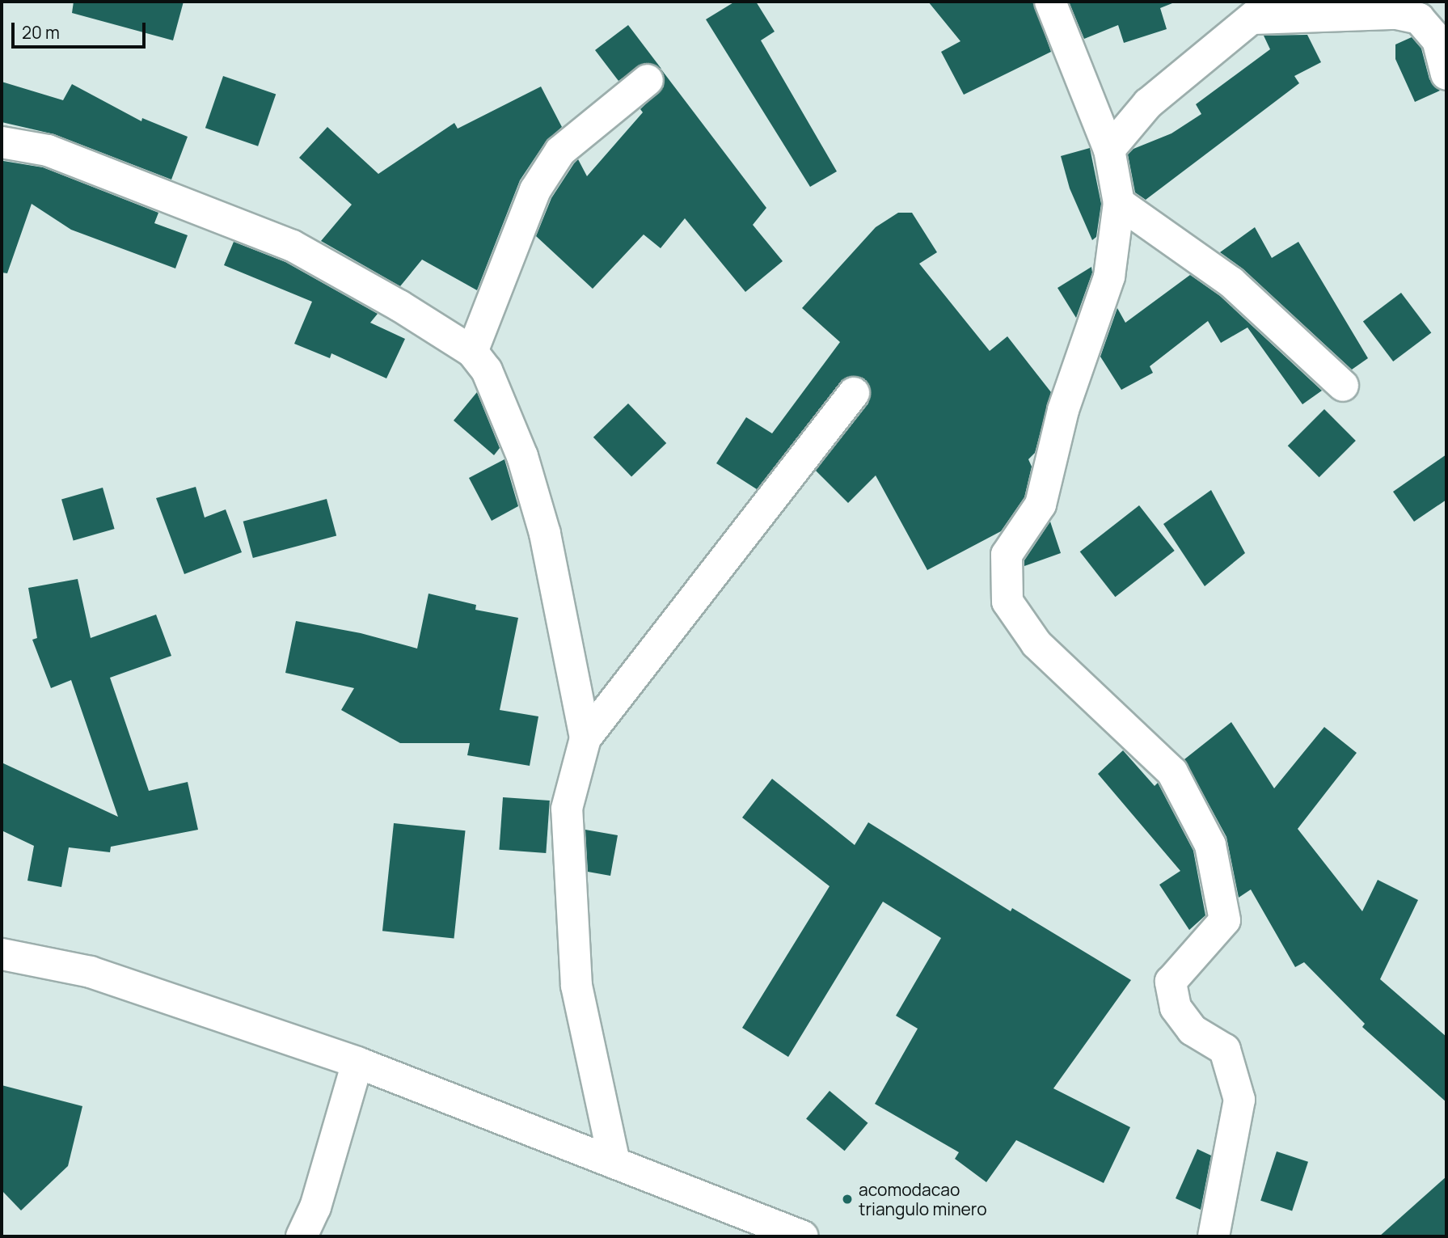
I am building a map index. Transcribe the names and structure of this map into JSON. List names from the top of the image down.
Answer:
{
  "places": ["acomodacao triangulo minero"],
  "scale_bar": "20 m"
}
